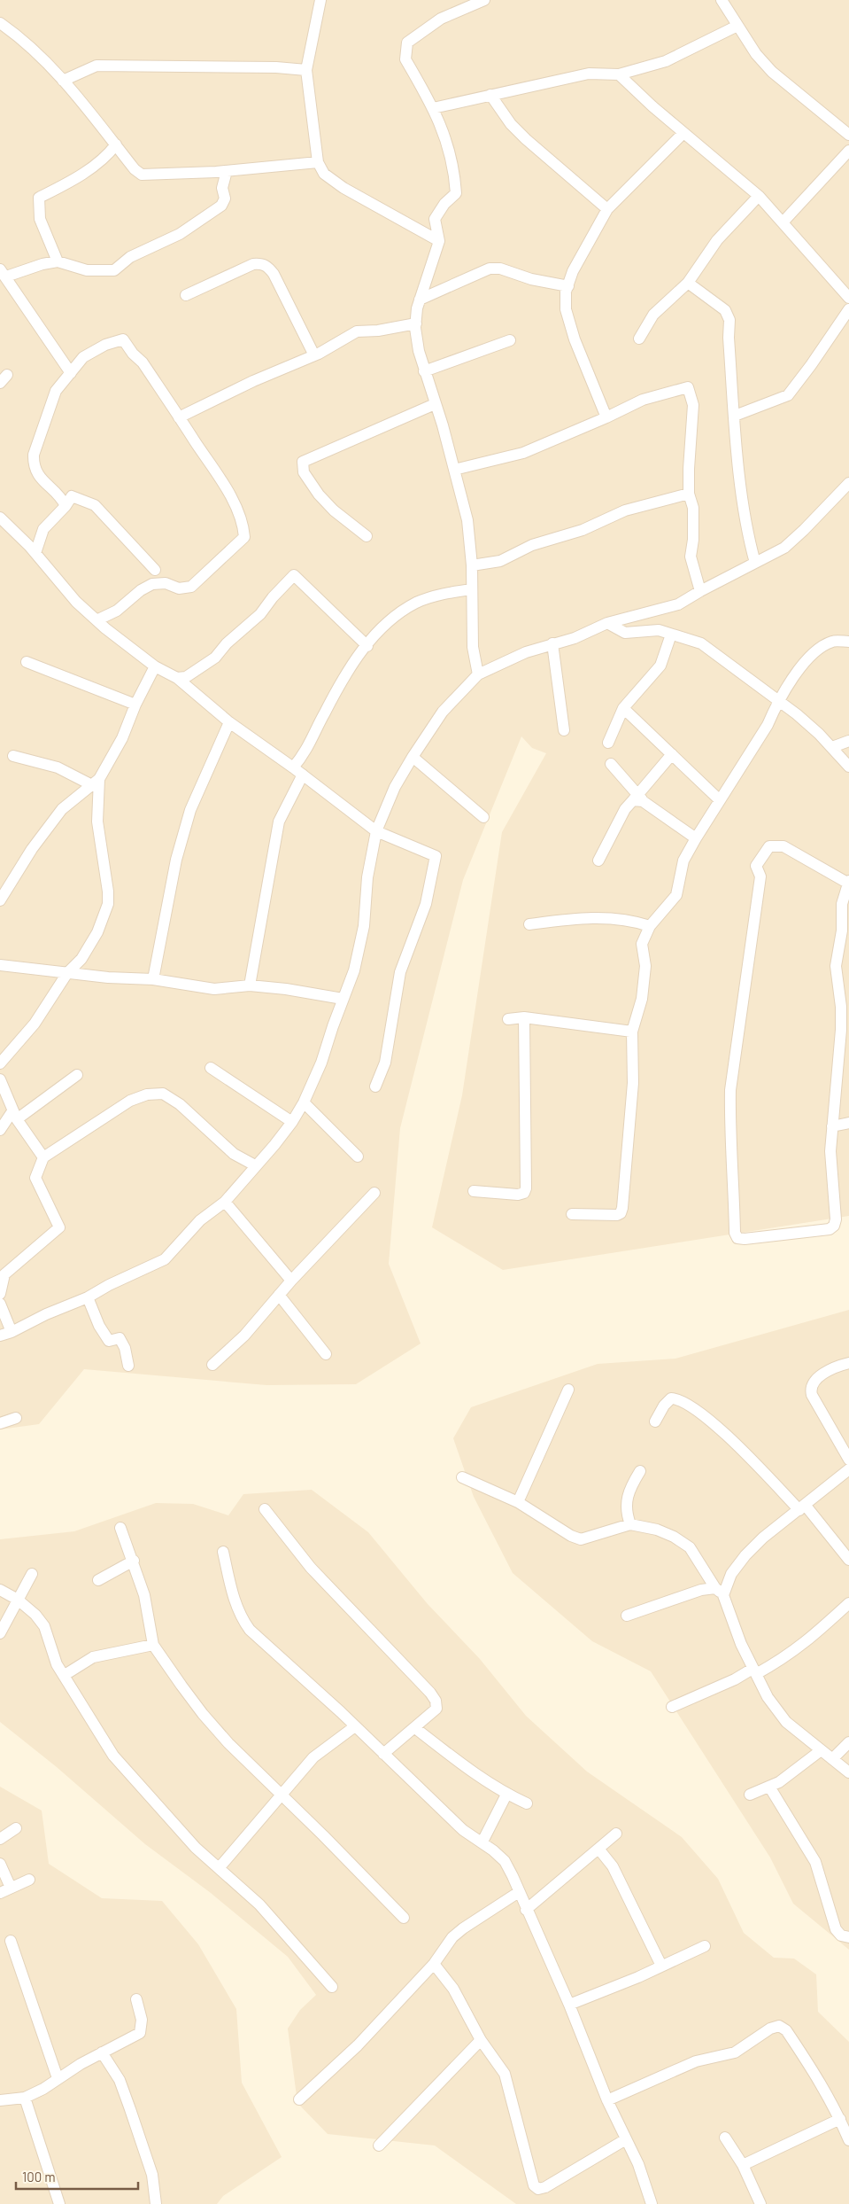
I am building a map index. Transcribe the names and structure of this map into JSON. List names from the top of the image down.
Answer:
{
  "scale_bar": "100 m"
}
